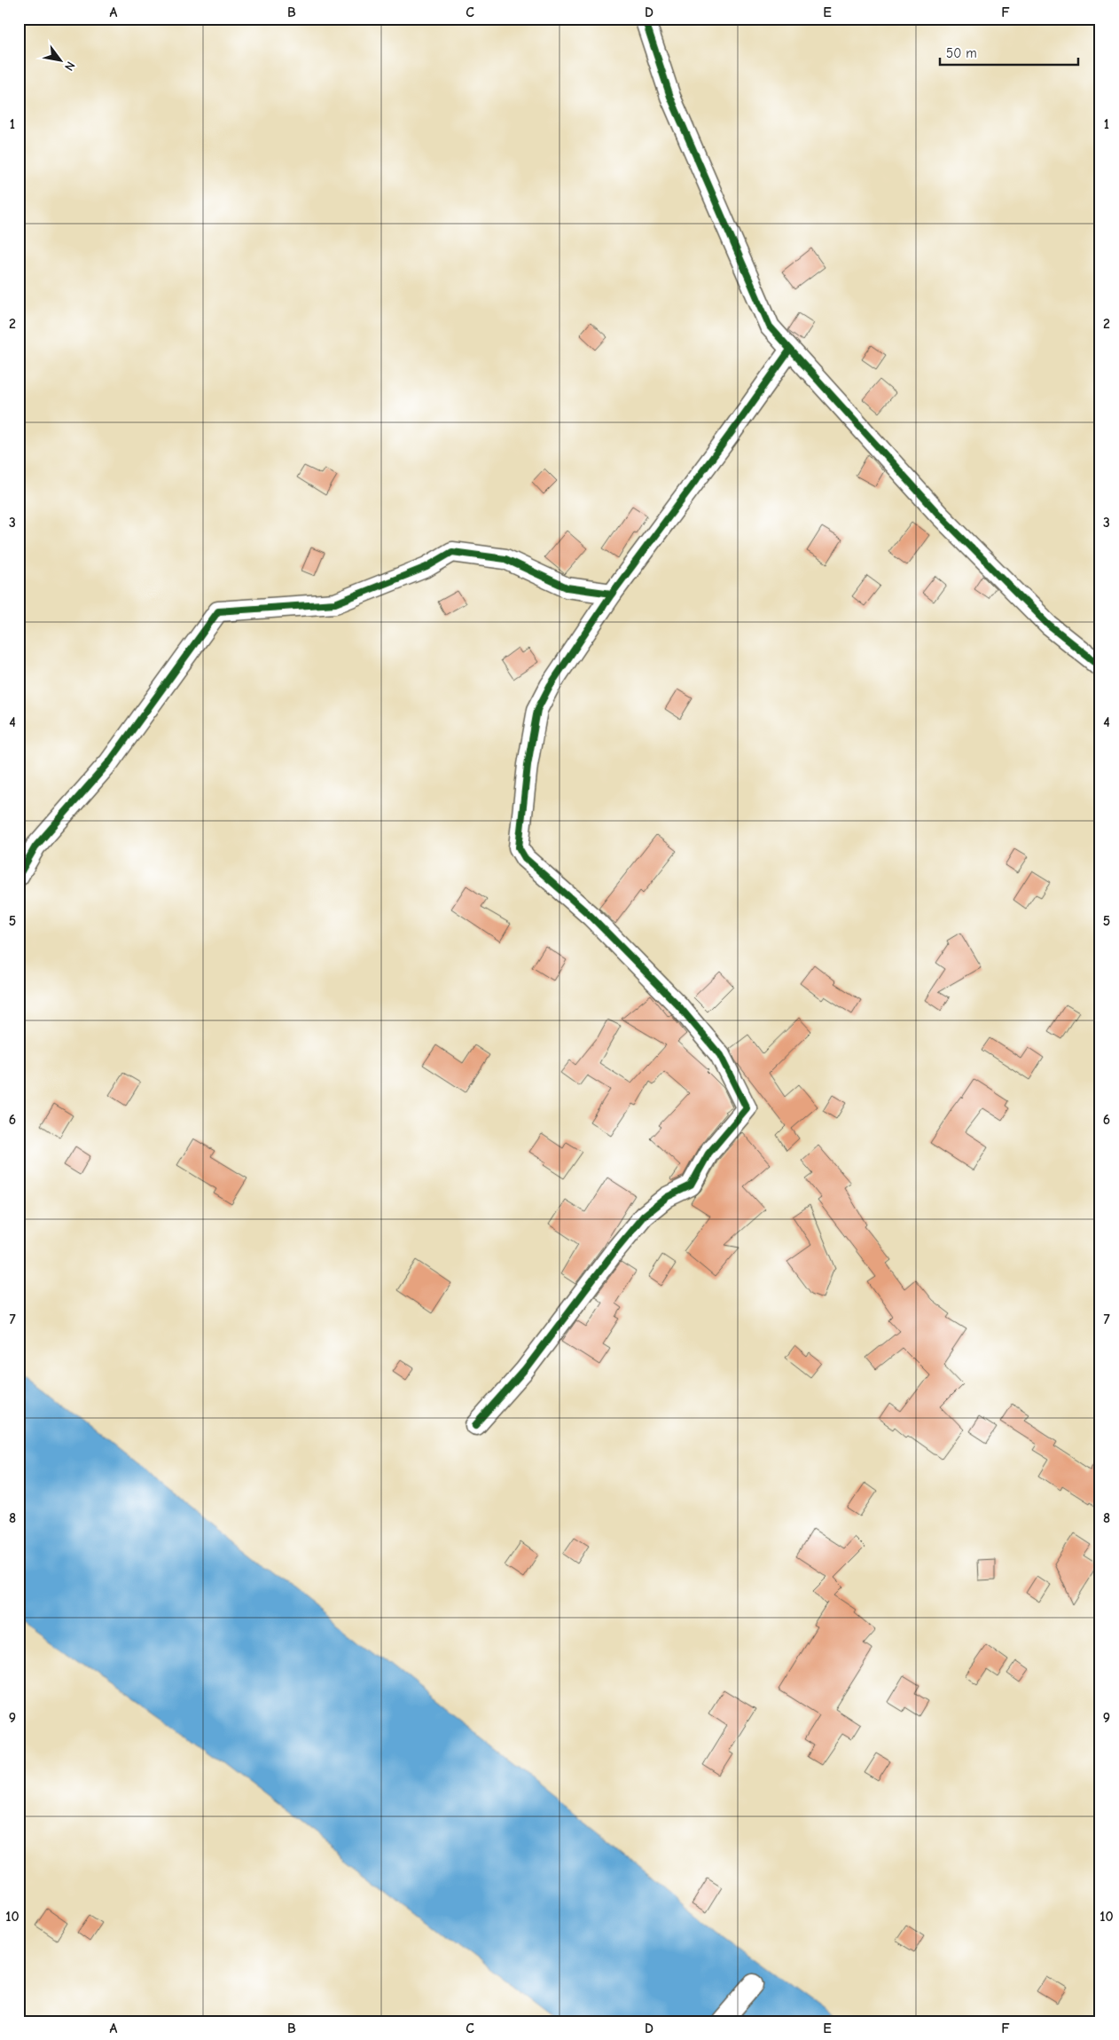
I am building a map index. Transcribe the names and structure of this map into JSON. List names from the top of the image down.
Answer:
{
  "scale_bar": "50 m",
  "north": "bottom right",
  "grid": {
    "columns": [
      "A",
      "B",
      "C",
      "D",
      "E",
      "F"
    ],
    "rows": [
      "1",
      "2",
      "3",
      "4",
      "5",
      "6",
      "7",
      "8",
      "9",
      "10"
    ]
  }
}
